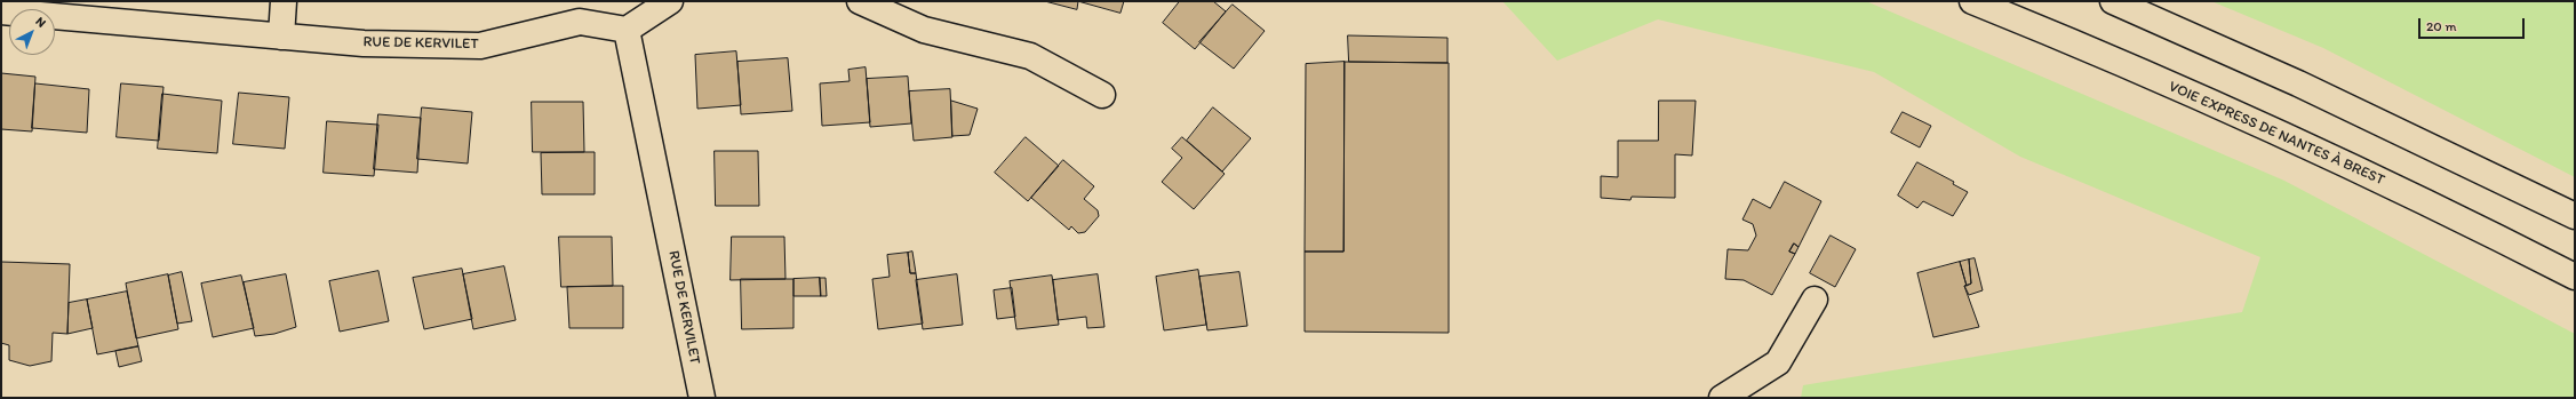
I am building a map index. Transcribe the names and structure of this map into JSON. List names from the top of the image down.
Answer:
{
  "streets": {
    "main road": ["RUE DE KERVILET", "VOIE EXPRESS DE NANTES À BREST"]
  },
  "scale_bar": "20 m",
  "north": "top right"
}
